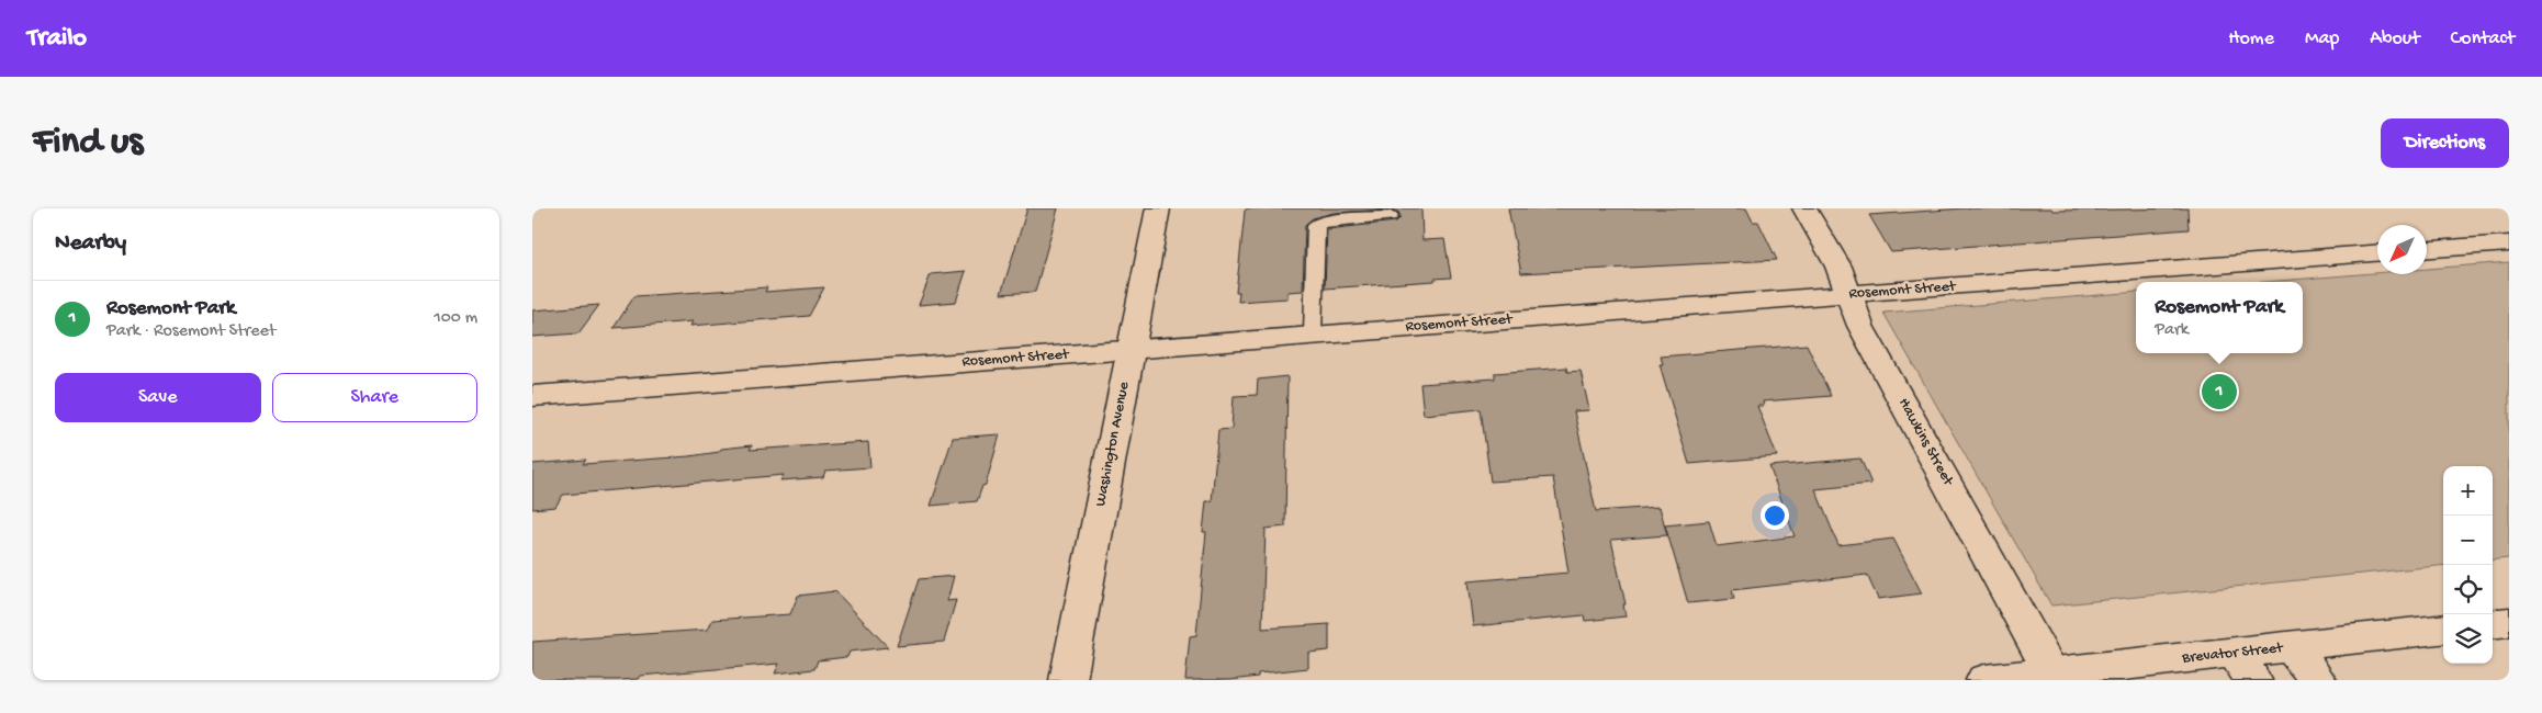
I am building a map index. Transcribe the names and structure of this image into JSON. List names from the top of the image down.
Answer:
{
  "streets": {
    "street": [
      "Rosemont Street",
      "Hawkins Street",
      "Washington Avenue",
      "Brevator Street"
    ]
  },
  "crossings": [
    ["Rosemont Street", "Hawkins Street"],
    ["Rosemont Street", "Washington Avenue"],
    ["Hawkins Street", "Brevator Street"]
  ],
  "north": "bottom left",
  "page": {
    "header": "Trailo",
    "nav": [
      "Home",
      "Map",
      "About",
      "Contact"
    ],
    "buttons": [
      "Directions",
      ["Save", "Share"]
    ],
    "title": "Find us",
    "heading": "Nearby",
    "list": [
      {
        "mark": "1",
        "name": "Rosemont Park",
        "note": "Park · Rosemont Street",
        "value": "100 m"
      }
    ],
    "popup": ["Rosemont Park", "Park"],
    "pins": "1",
    "map_buttons": ["+", "−"]
  }
}
